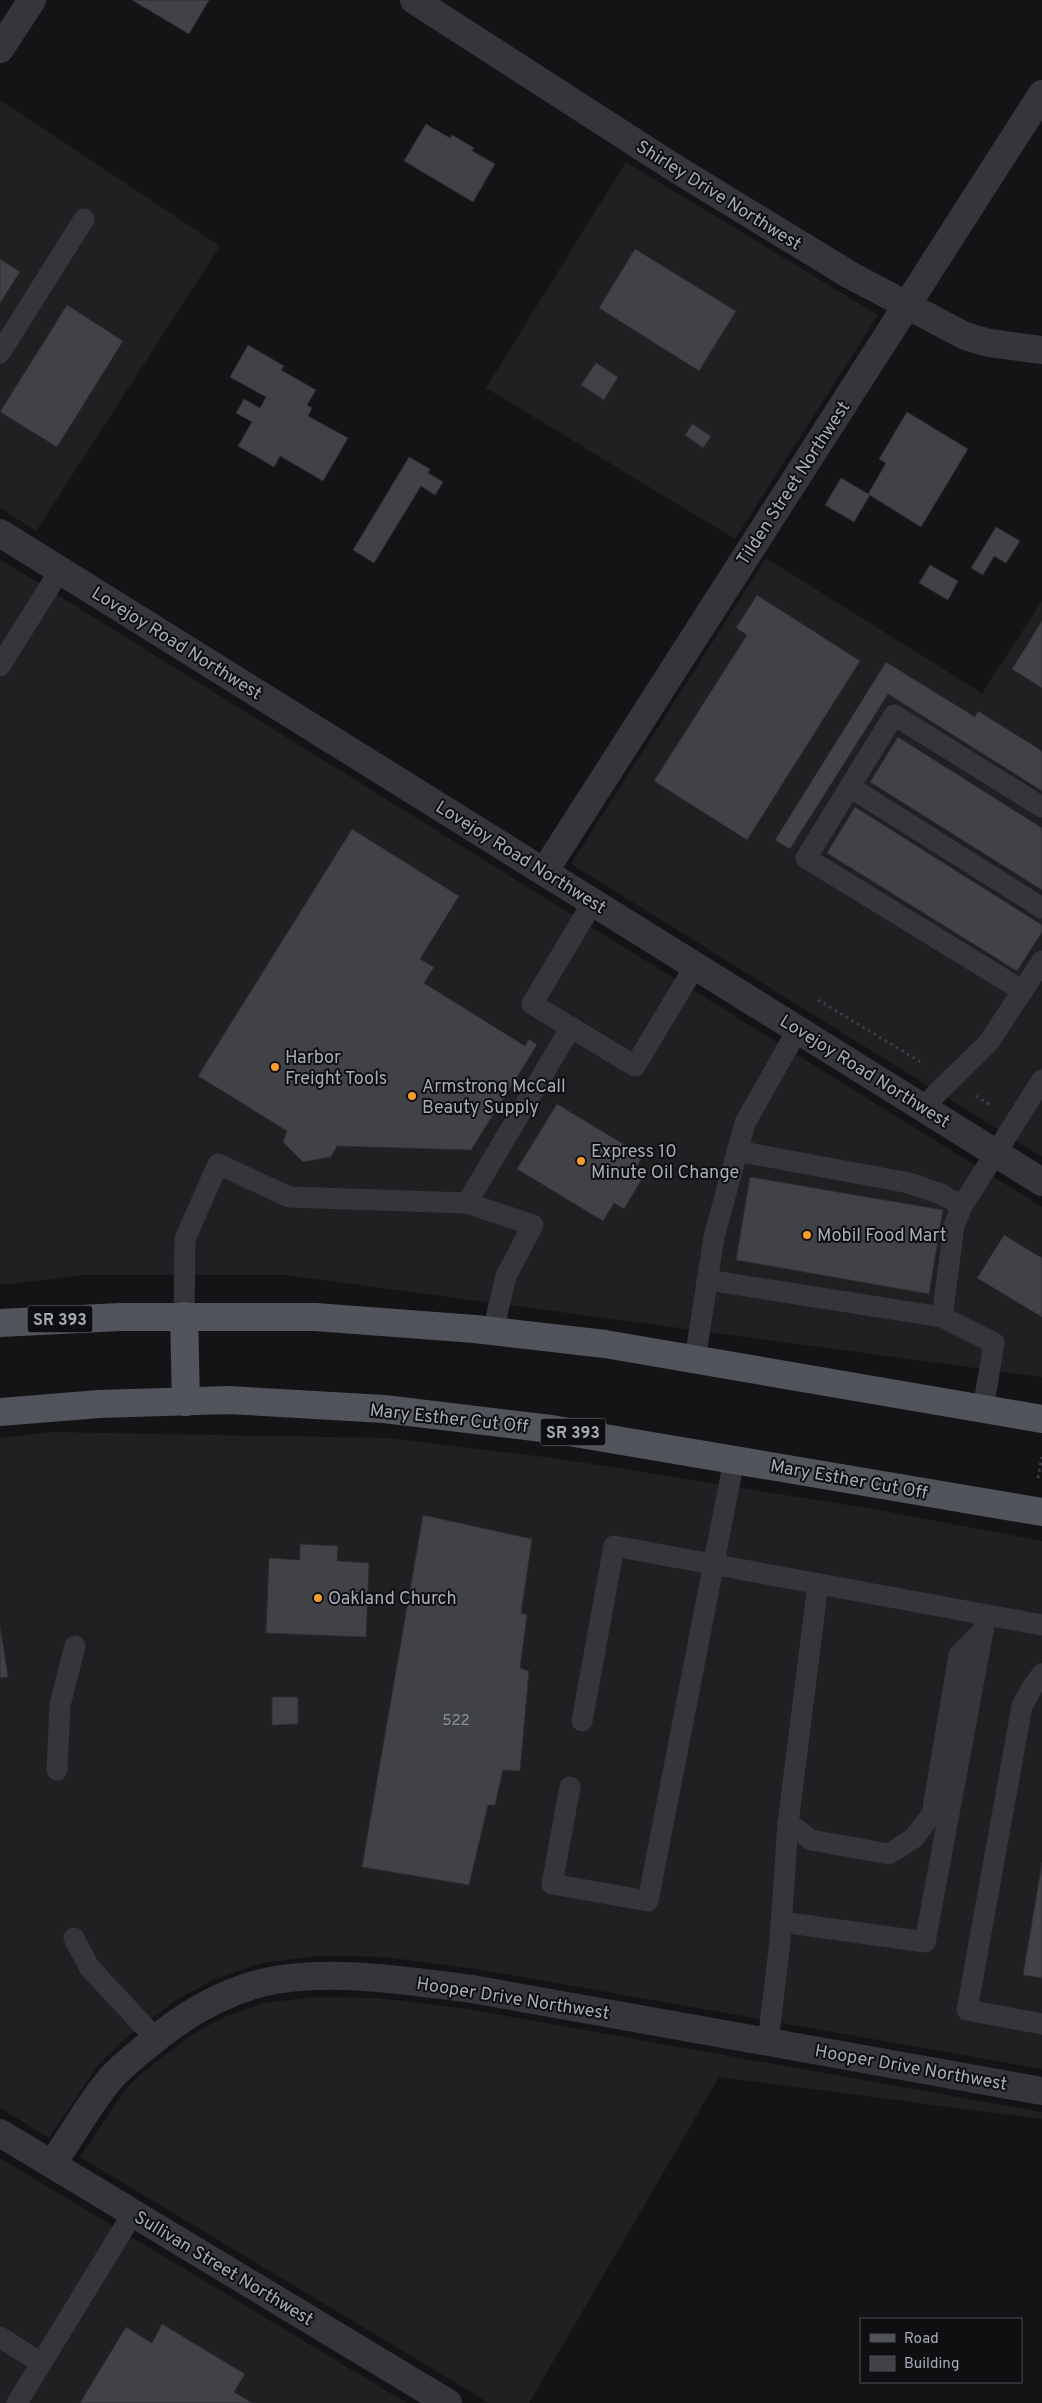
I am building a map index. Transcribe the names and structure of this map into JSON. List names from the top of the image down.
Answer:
{
  "streets": {
    "main road": ["SR 393", "Mary Esther Cut Off"],
    "street": [
      "Shirley Drive Northwest",
      "Tilden Street Northwest",
      "Lovejoy Road Northwest",
      "Hooper Drive Northwest",
      "Sullivan Street Northwest"
    ]
  },
  "crossings": [
    ["Shirley Drive Northwest", "Tilden Street Northwest"],
    ["Tilden Street Northwest", "Lovejoy Road Northwest"],
    ["Hooper Drive Northwest", "Sullivan Street Northwest"]
  ],
  "places": [
    "Harbor Freight Tools",
    "Armstrong McCall Beauty Supply",
    "Express 10 Minute Oil Change",
    "Mobil Food Mart",
    "Oakland Church"
  ],
  "house_numbers": ["522"],
  "legend": ["Road", "Building"]
}
